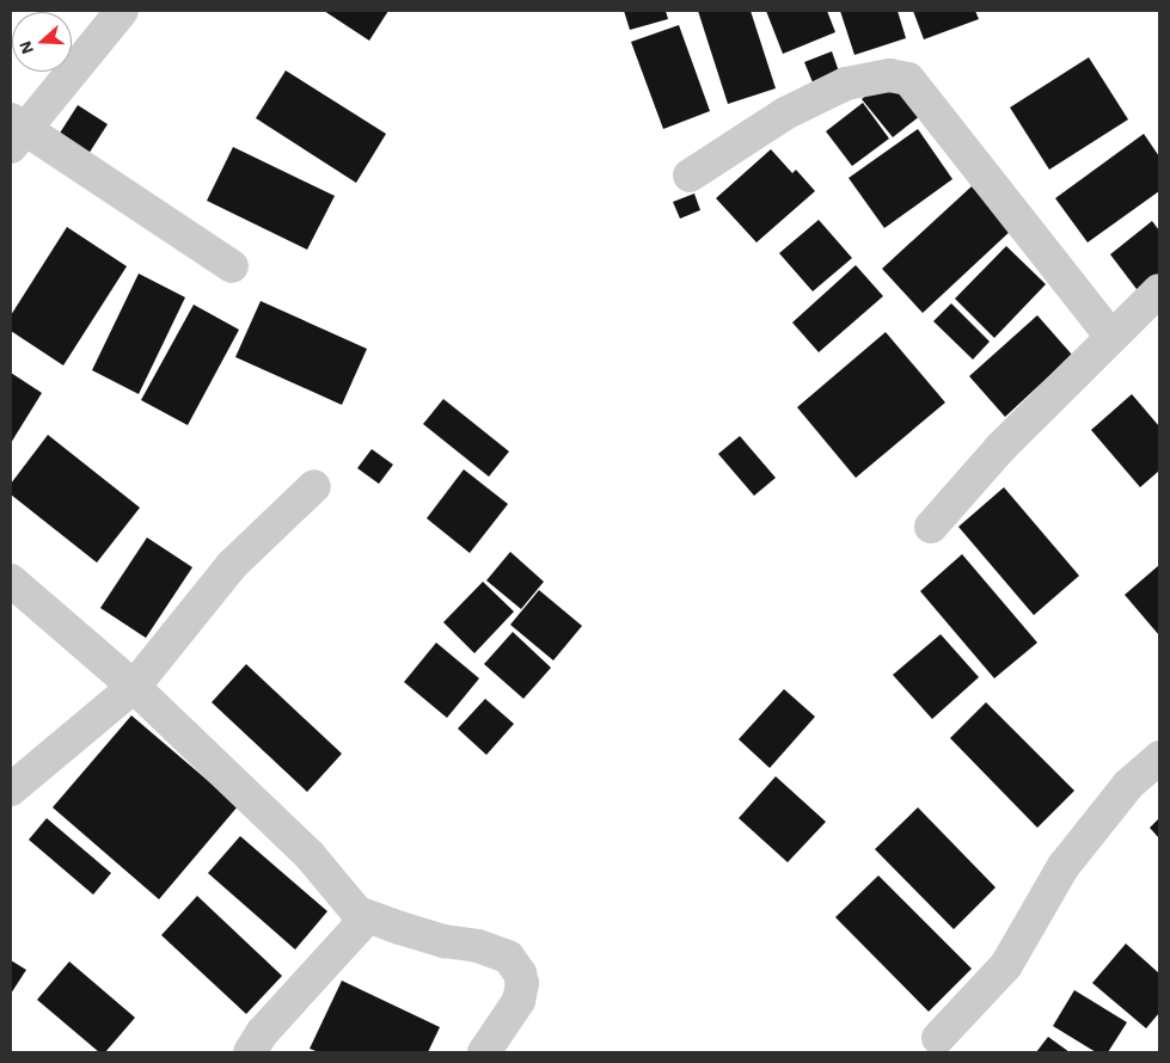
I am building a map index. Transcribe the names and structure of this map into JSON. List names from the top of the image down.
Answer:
{
  "north": "left"
}
